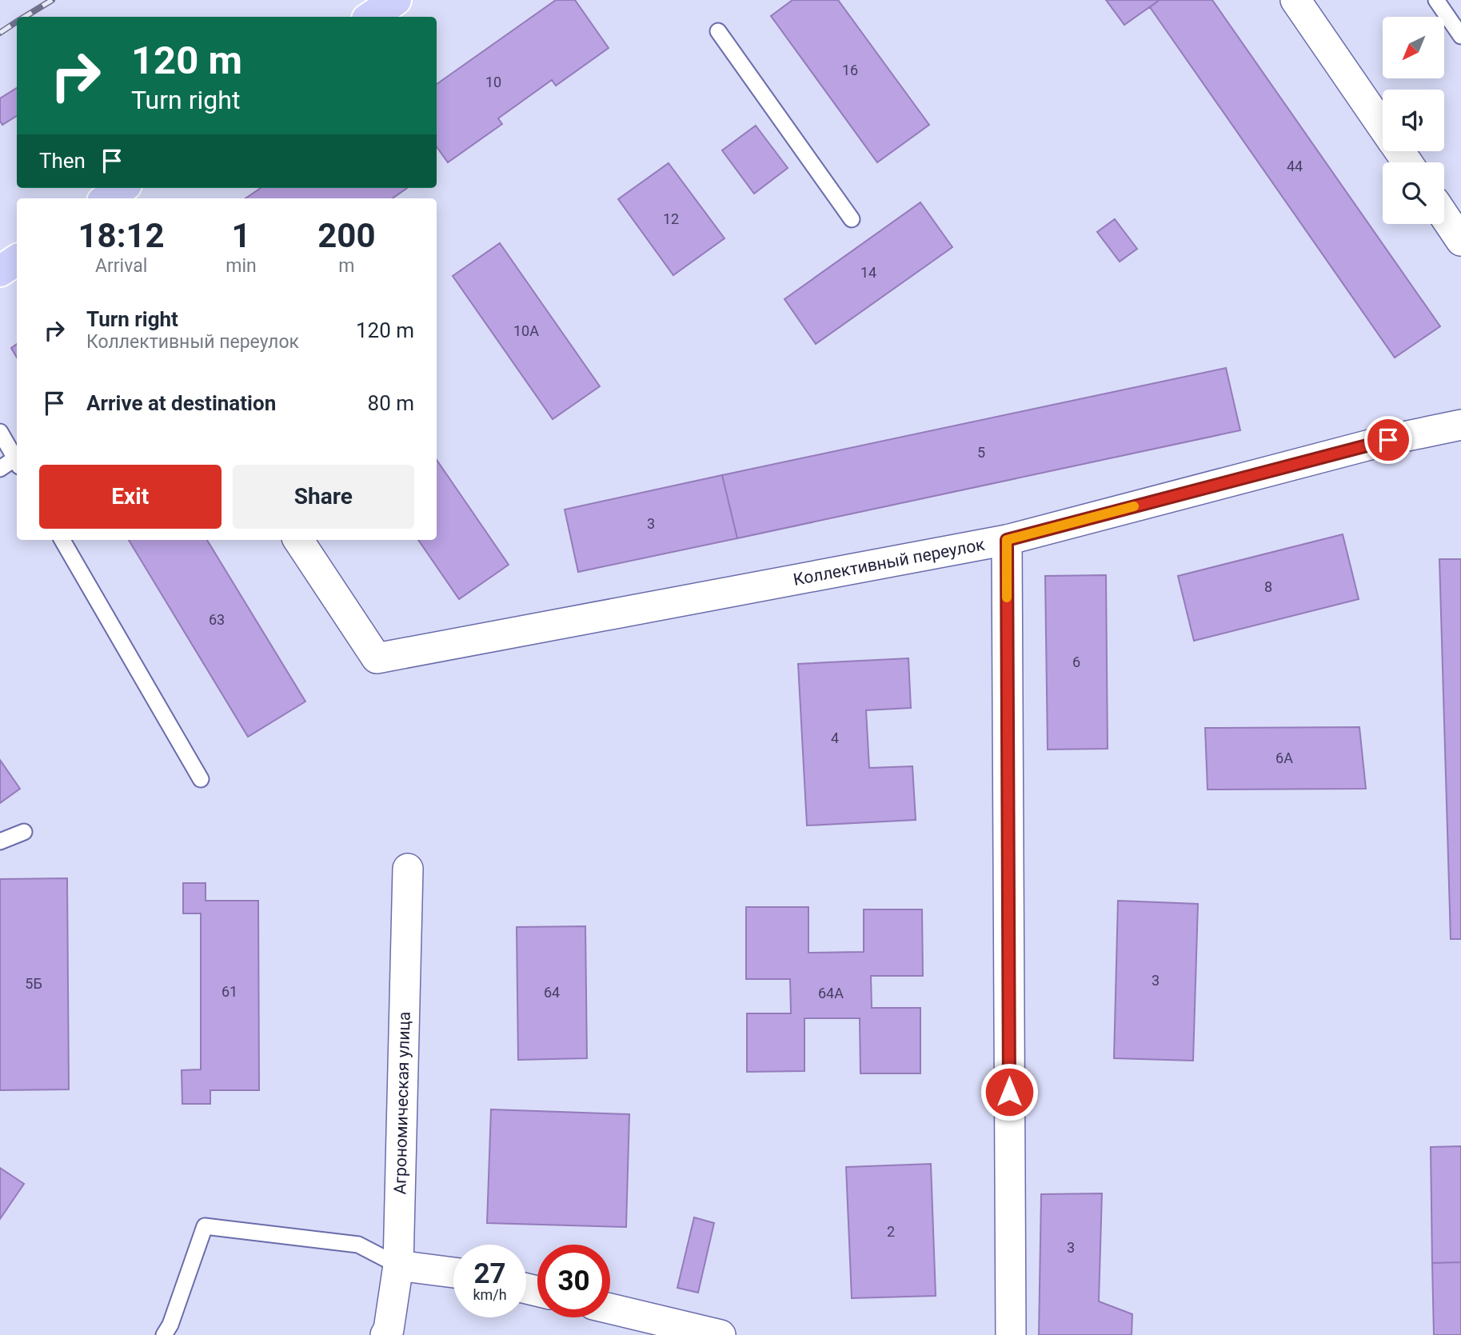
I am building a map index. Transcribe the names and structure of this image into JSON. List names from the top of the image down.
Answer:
{
  "streets": {
    "street": ["Коллективный переулок", "Агрономическая улица"]
  },
  "house_numbers": [
    "16",
    "10",
    "44",
    "12",
    "14",
    "10А",
    "5",
    "3",
    "8",
    "63",
    "6",
    "4",
    "6А",
    "3",
    "5Б",
    "61",
    "64",
    "64А",
    "2",
    "3"
  ],
  "north": "bottom left",
  "page": {
    "turn": ["120 m", "Turn right"],
    "then": "Then",
    "eta": [
      "18:12",
      "Arrival",
      "1",
      "min",
      "200",
      "m"
    ],
    "list": [
      {
        "name": "Turn right",
        "note": "Коллективный переулок",
        "value": "120 m"
      },
      {
        "name": "Arrive at destination",
        "value": "80 m"
      }
    ],
    "buttons": ["Exit", "Share"],
    "speed": "27 km/h",
    "limit": "30"
  }
}
